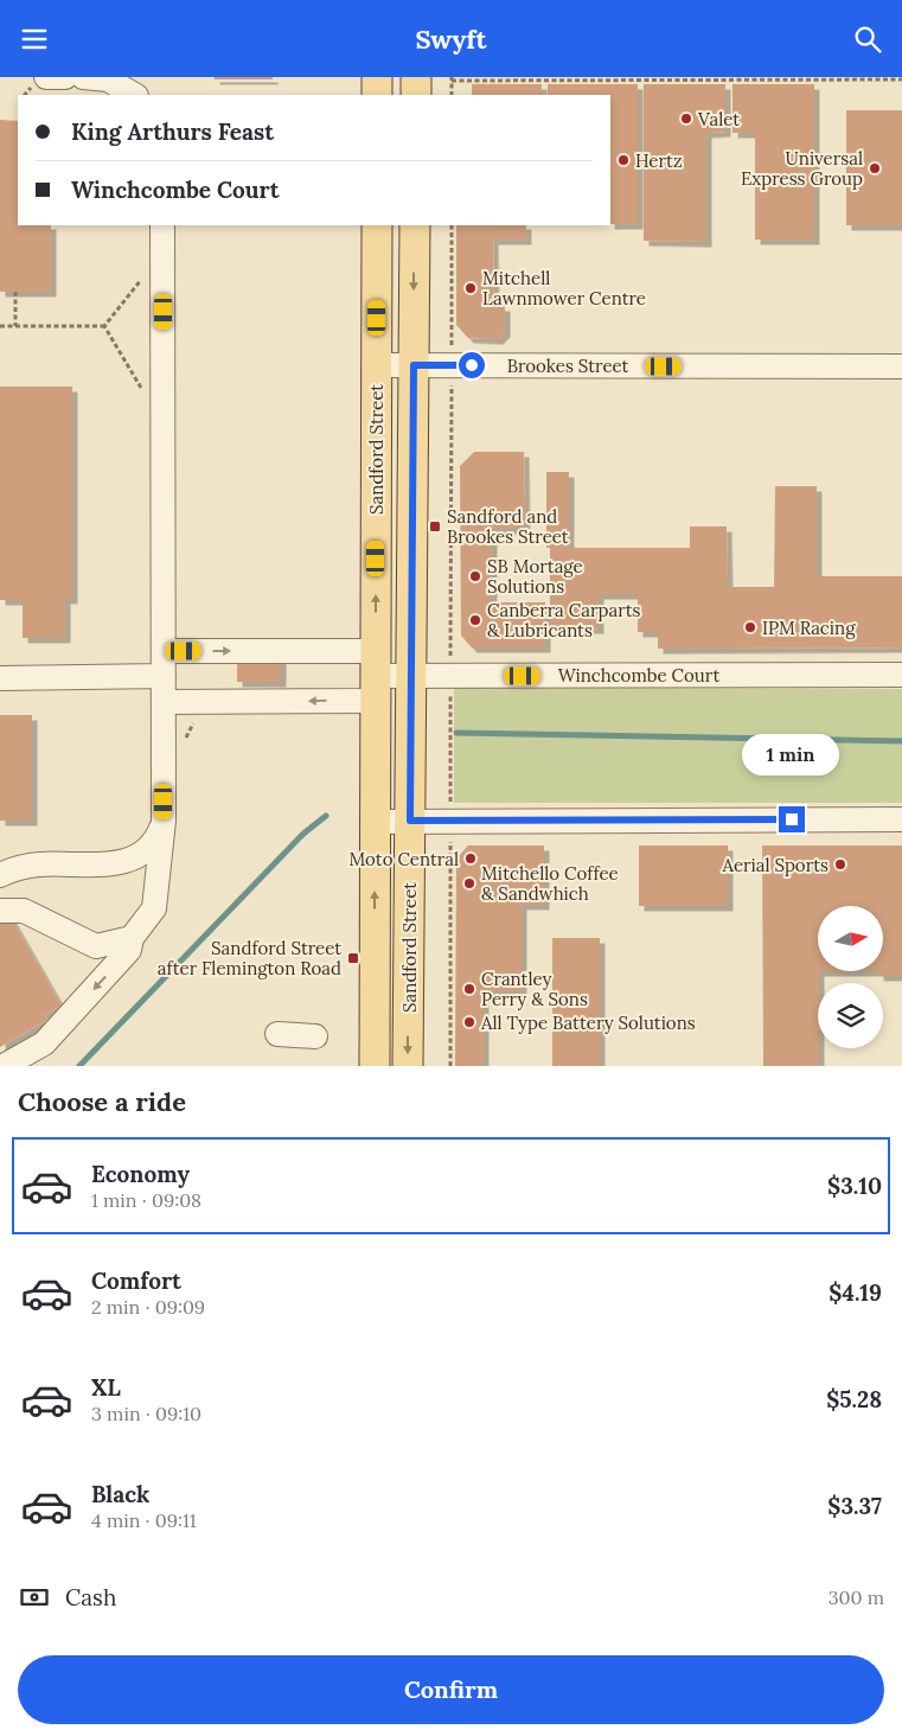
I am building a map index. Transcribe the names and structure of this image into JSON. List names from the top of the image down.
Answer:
{
  "streets": {
    "main road": ["Sandford Street"],
    "street": ["Brookes Street", "Winchcombe Court"]
  },
  "crossings": [
    ["Brookes Street", "Sandford Street"],
    ["Sandford Street", "Winchcombe Court"]
  ],
  "places": {
    "other": [
      "Valet",
      "Hertz",
      "Universal Express Group",
      "Mitchell Lawnmower Centre",
      "SB Mortage Solutions",
      "Canberra Carparts & Lubricants",
      "IPM Racing",
      "Moto Central",
      "Aerial Sports",
      "Mitchello Coffee & Sandwhich",
      "Crantley Perry & Sons",
      "All Type Battery Solutions"
    ],
    "transit": ["Sandford and Brookes Street", "Sandford Street after Flemington Road"]
  },
  "north": "right",
  "page": {
    "header": "Swyft",
    "banner": ["King Arthurs Feast", "Winchcombe Court"],
    "bubble": "1 min",
    "heading": "Choose a ride",
    "list": [
      {
        "name": "Economy",
        "note": "1 min · 09:08",
        "value": "$3.10"
      },
      {
        "name": "Comfort",
        "note": "2 min · 09:09",
        "value": "$4.19"
      },
      {
        "name": "XL",
        "note": "3 min · 09:10",
        "value": "$5.28"
      },
      {
        "name": "Black",
        "note": "4 min · 09:11",
        "value": "$3.37"
      }
    ],
    "pay": ["Cash", "300 m"],
    "buttons": "Confirm"
  }
}
